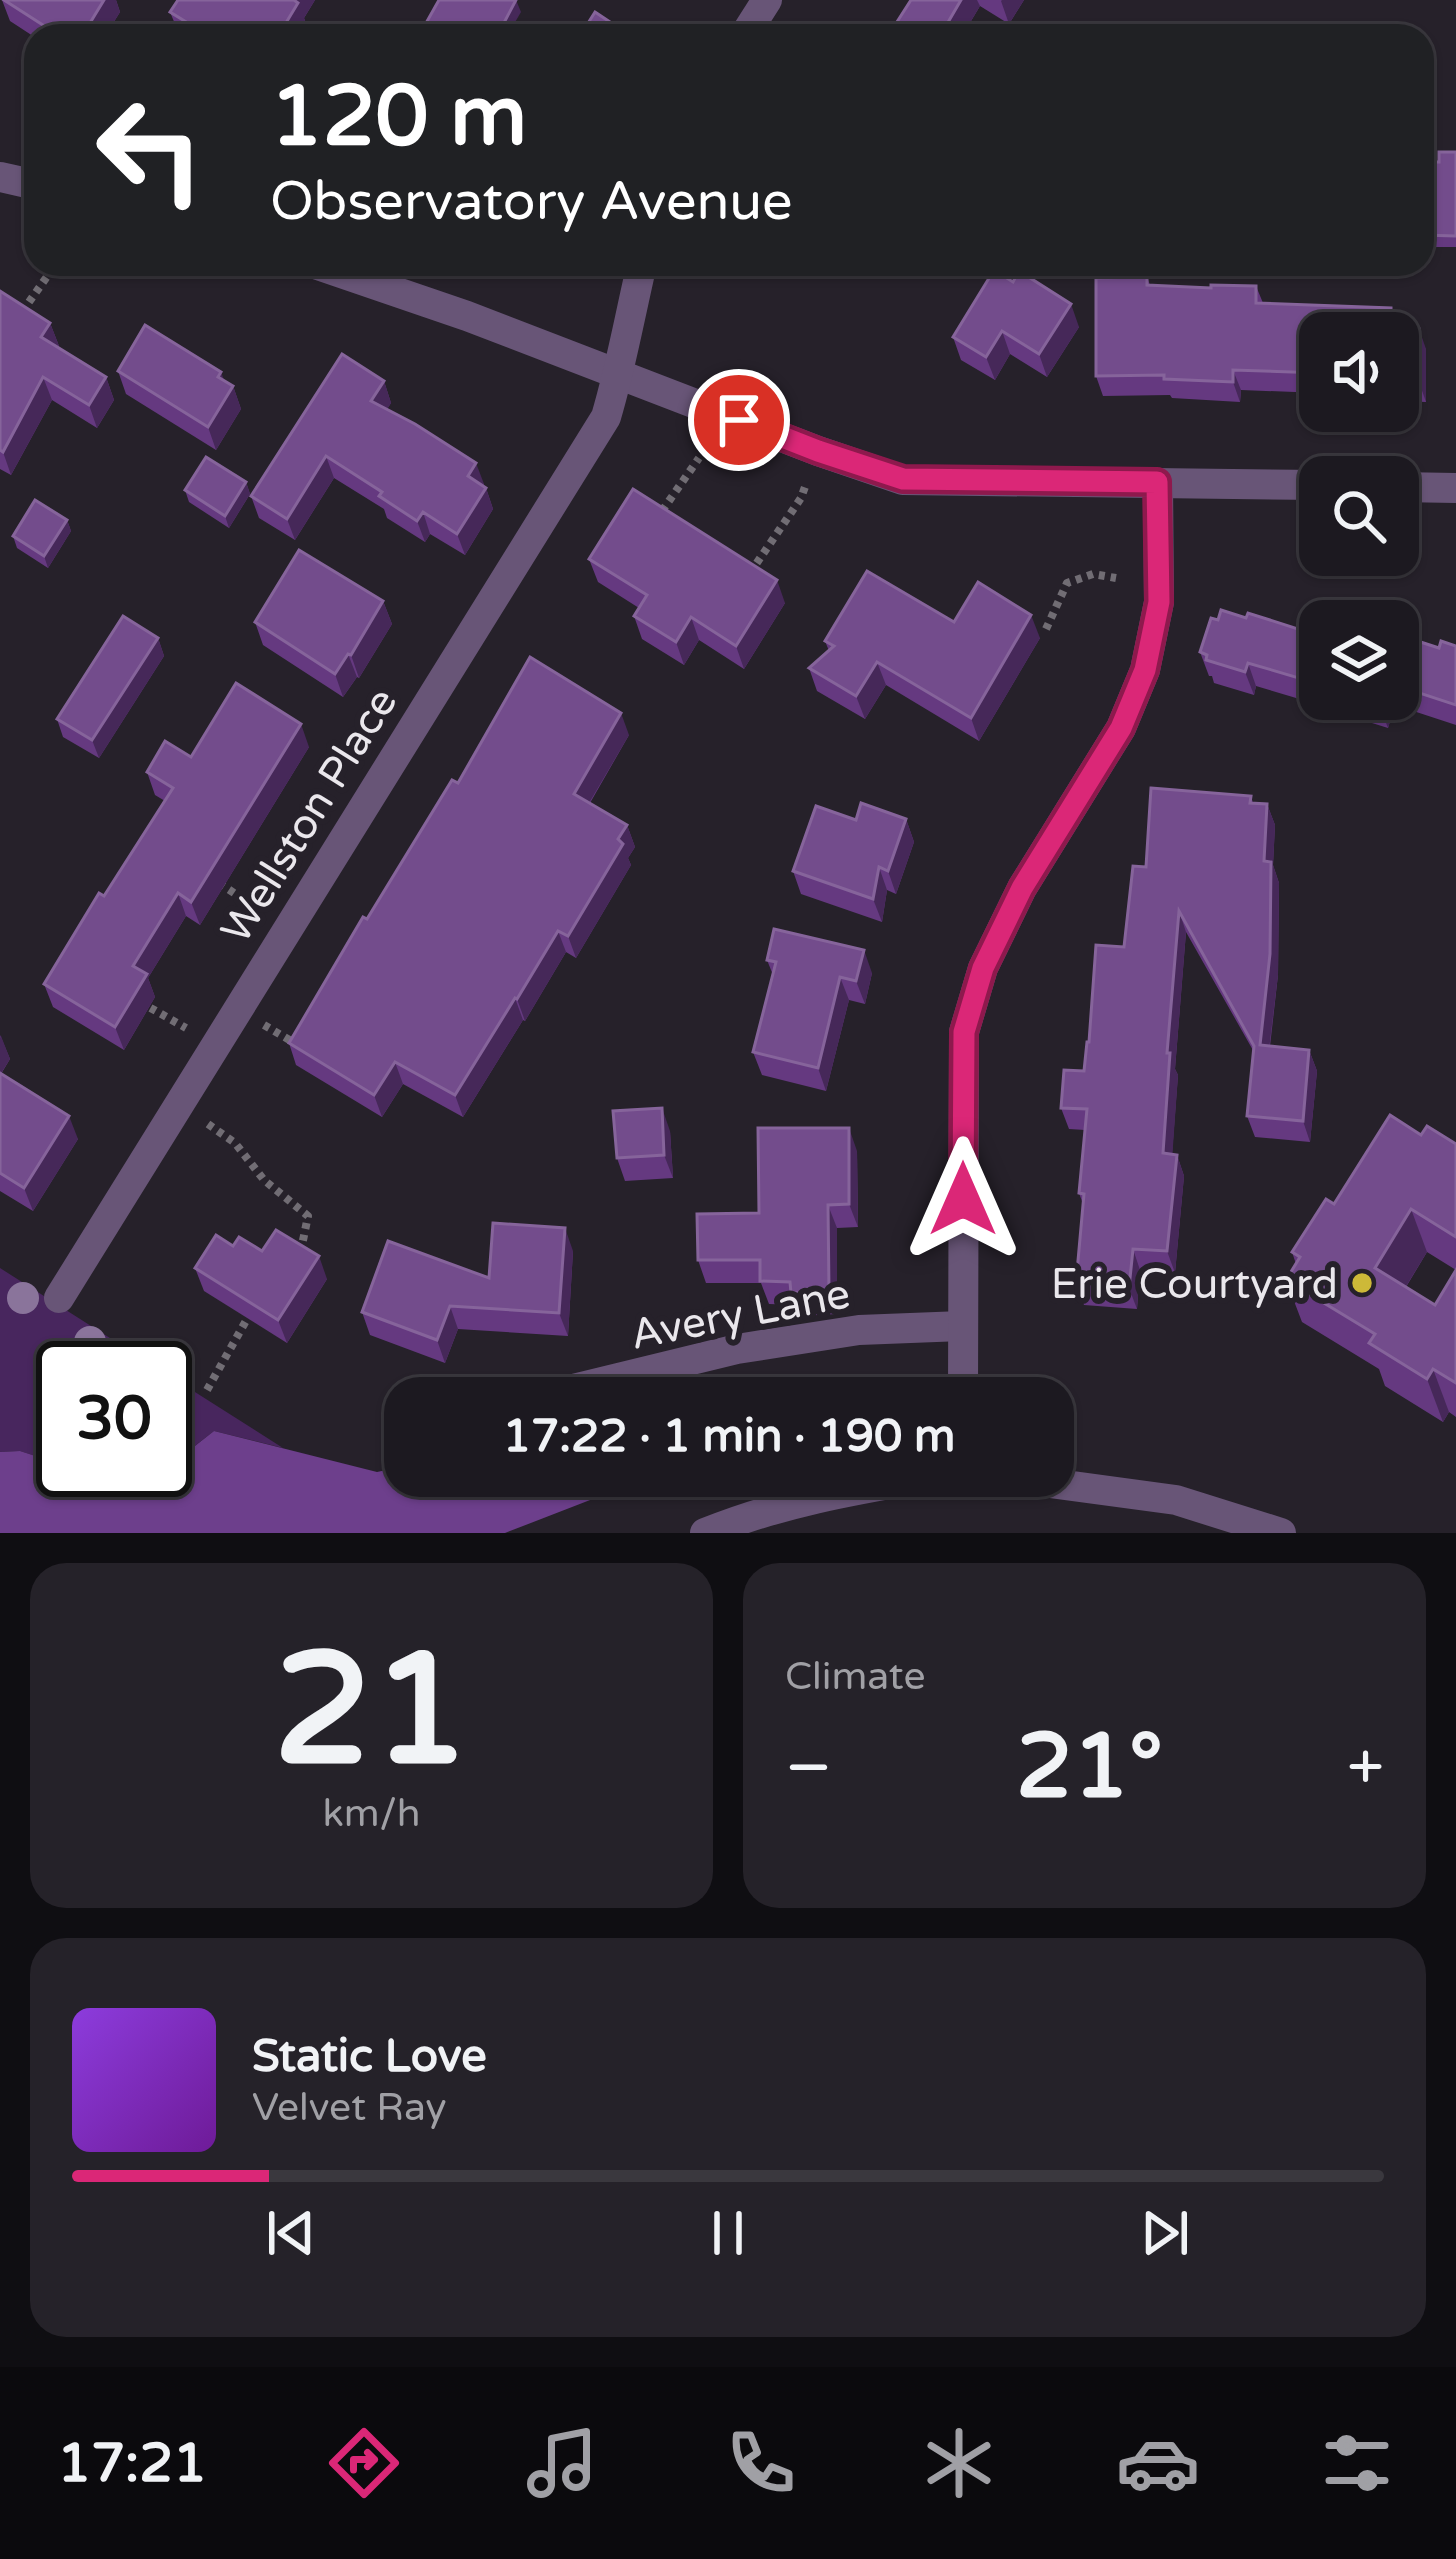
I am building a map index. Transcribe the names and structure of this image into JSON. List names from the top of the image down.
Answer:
{
  "streets": {
    "street": ["Wellston Place", "Avery Lane"]
  },
  "places": ["Erie Courtyard"],
  "page": {
    "turn": ["120 m", "Observatory Avenue"],
    "limit": "30",
    "trip": "17:22 · 1 min · 190 m",
    "tile": [
      ["21", "km/h"],
      "Climate"
    ],
    "heat": ["−", "21°", "+"],
    "song": ["Static Love", "Velvet Ray"],
    "tabs": "17:21"
  }
}
